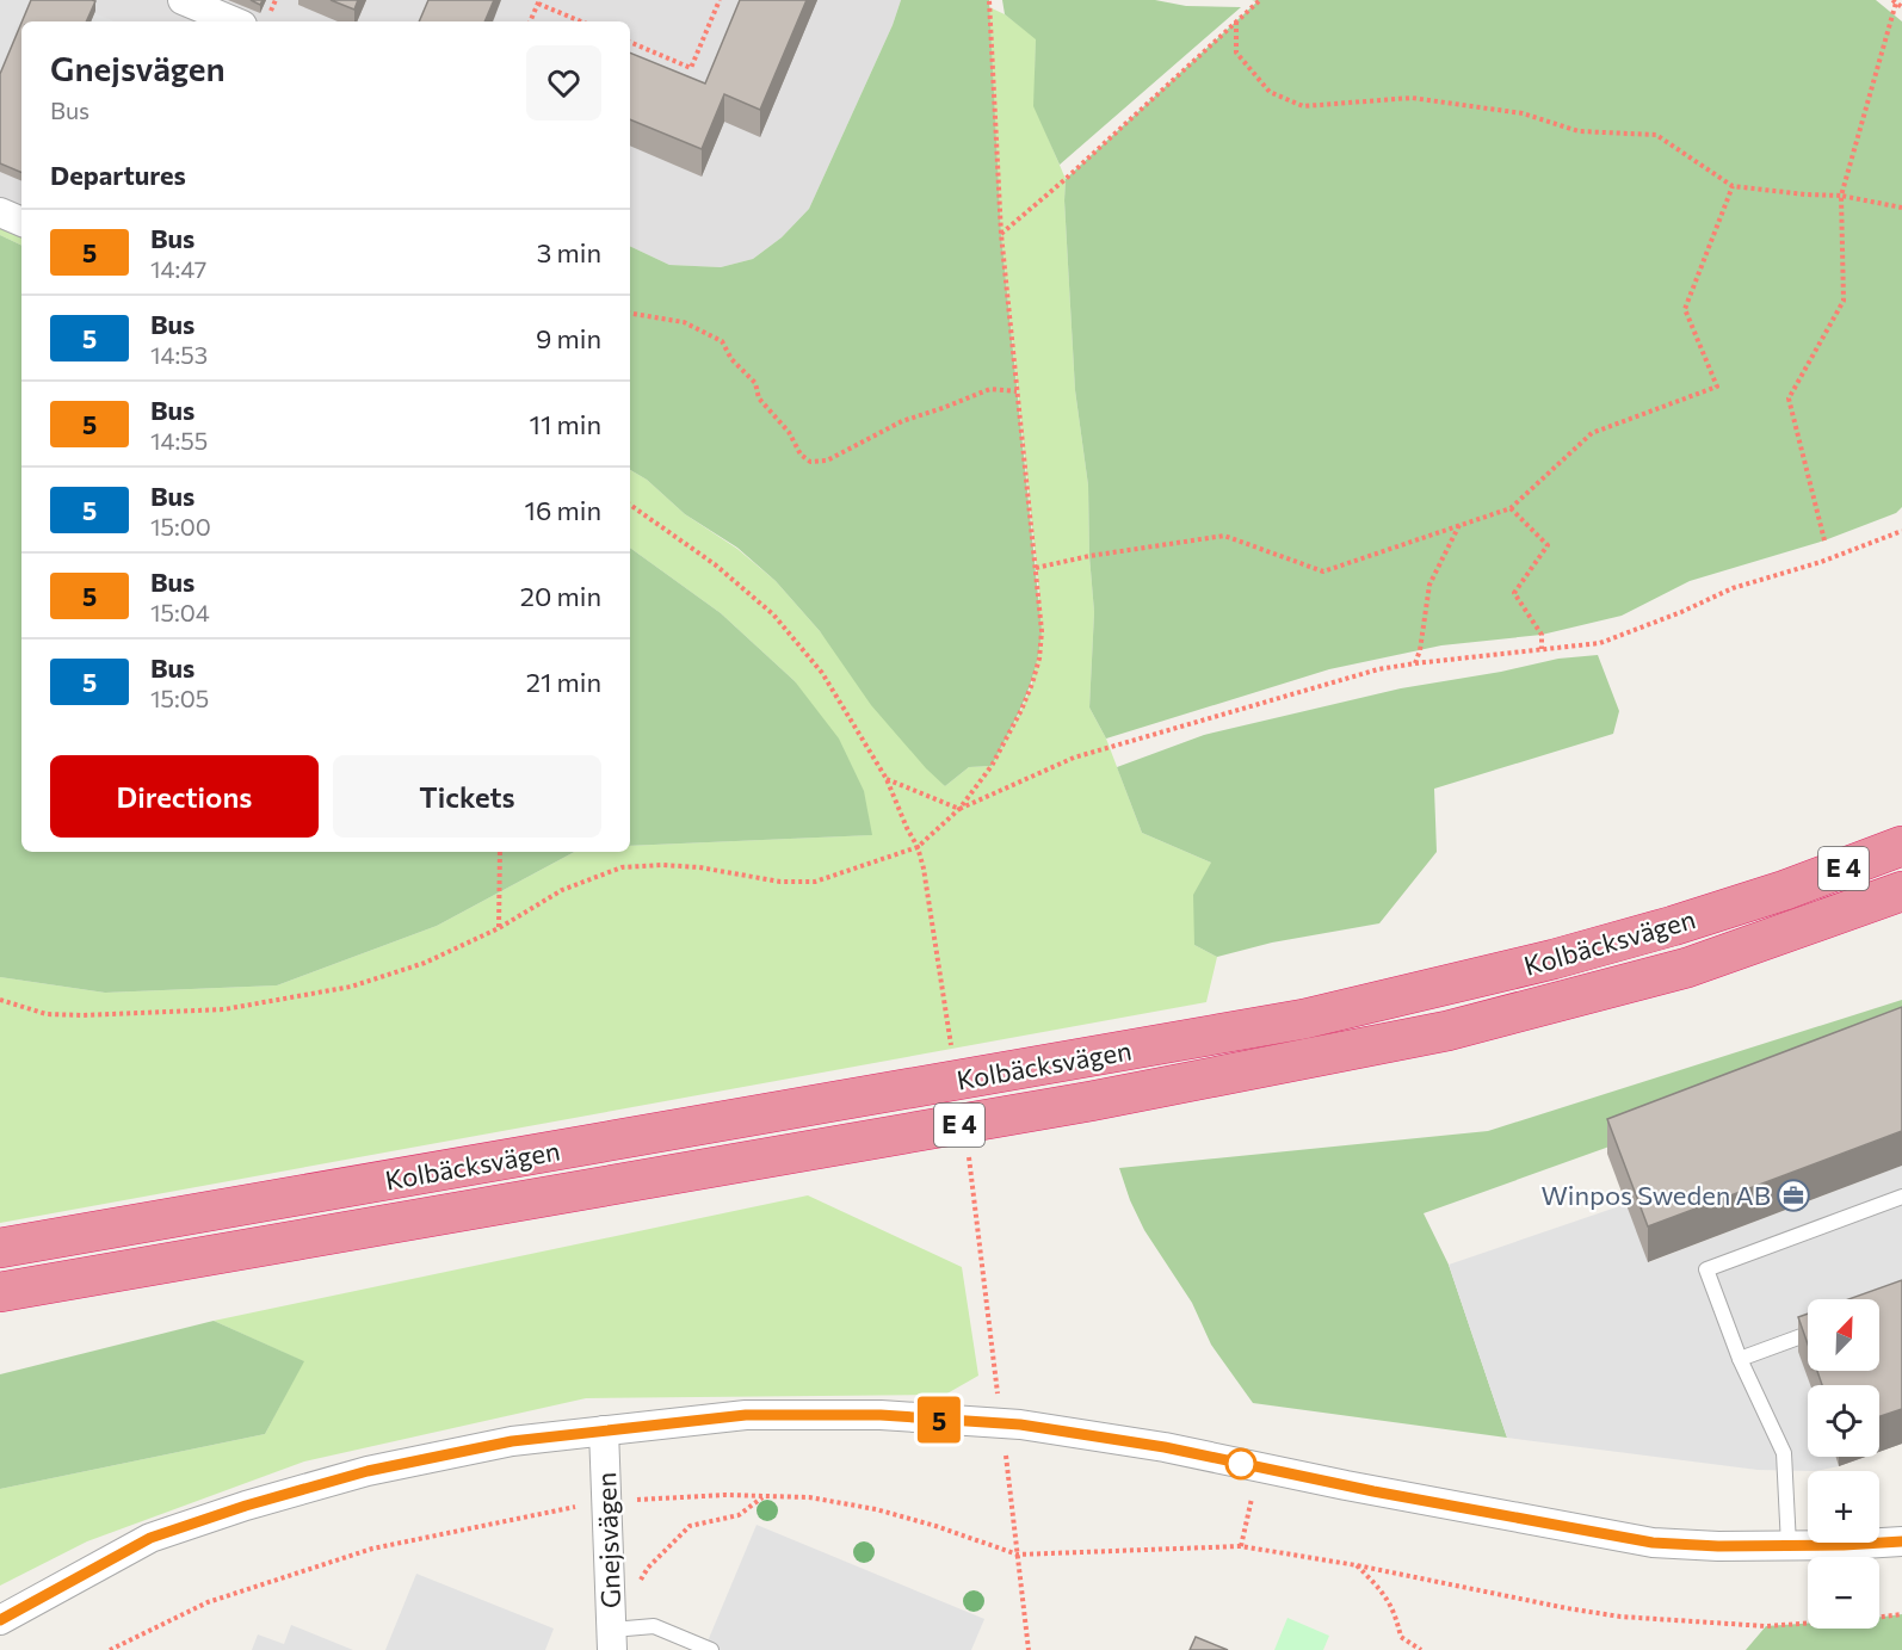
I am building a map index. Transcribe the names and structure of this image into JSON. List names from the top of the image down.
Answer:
{
  "streets": {
    "highway": ["E 4", "Kolbäcksvägen"],
    "street": ["Gnejsvägen"]
  },
  "places": {
    "office": ["Winpos Sweden AB"]
  },
  "lines": ["bus line 5"],
  "north": "top right",
  "page": {
    "on_map": "5",
    "heading": [
      ["Gnejsvägen", "Bus"],
      "Departures"
    ],
    "list": [
      {
        "mark": "5",
        "name": "Bus",
        "note": "14:47",
        "value": "3 min"
      },
      {
        "mark": "5",
        "name": "Bus",
        "note": "14:53",
        "value": "9 min"
      },
      {
        "mark": "5",
        "name": "Bus",
        "note": "14:55",
        "value": "11 min"
      },
      {
        "mark": "5",
        "name": "Bus",
        "note": "15:00",
        "value": "16 min"
      },
      {
        "mark": "5",
        "name": "Bus",
        "note": "15:04",
        "value": "20 min"
      },
      {
        "mark": "5",
        "name": "Bus",
        "note": "15:05",
        "value": "21 min"
      }
    ],
    "buttons": ["Directions", "Tickets"],
    "map_buttons": ["+", "−"]
  }
}
